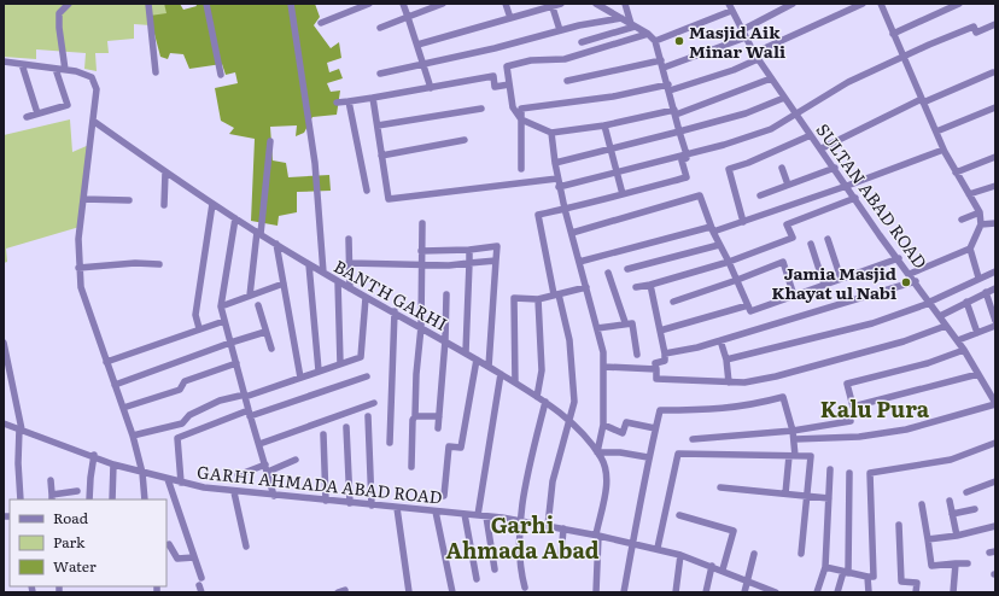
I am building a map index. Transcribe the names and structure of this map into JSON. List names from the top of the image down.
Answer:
{
  "streets": {
    "street": ["SULTAN ABAD ROAD", "BANTH GARHI", "GARHI AHMADA ABAD ROAD"]
  },
  "crossings": [
    ["BANTH GARHI", "GARHI AHMADA ABAD ROAD"]
  ],
  "districts": ["Kalu Pura", "Garhi Ahmada Abad"],
  "places": ["Masjid Aik Minar Wali", "Jamia Masjid Khayat ul Nabi"],
  "legend": ["Road", "Park", "Water"]
}
